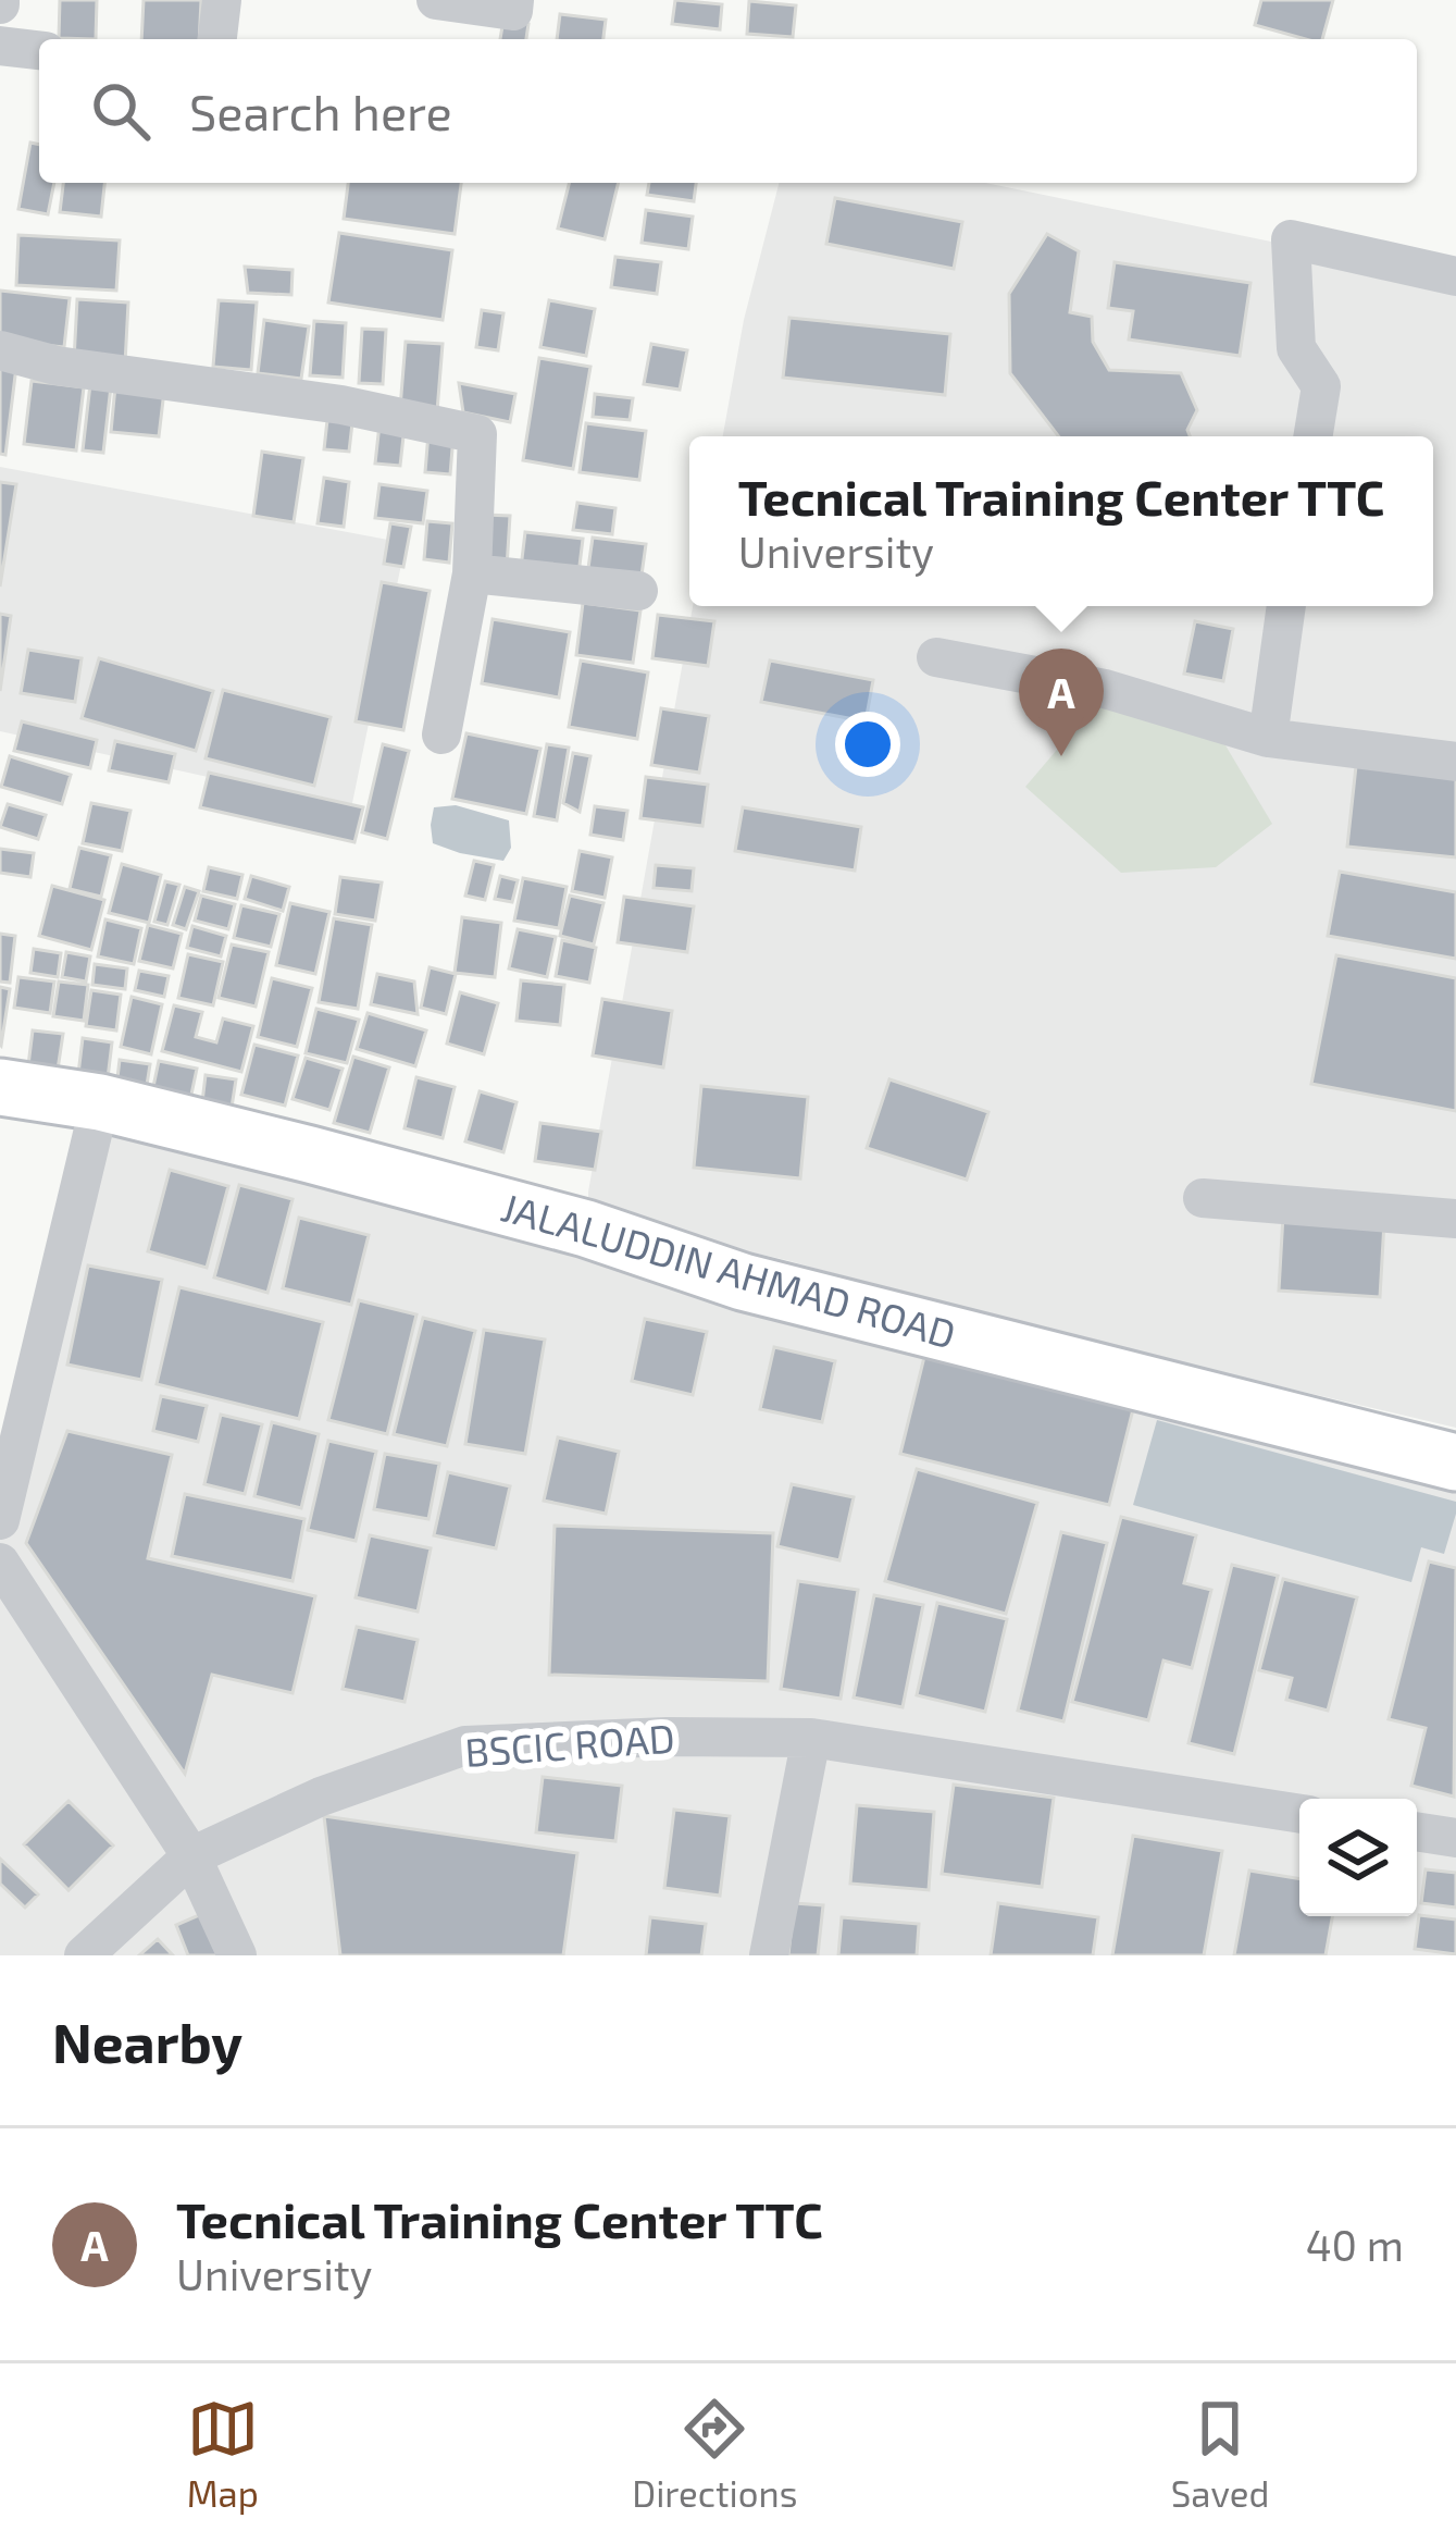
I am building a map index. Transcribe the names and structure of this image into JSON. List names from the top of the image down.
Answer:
{
  "streets": {
    "street": ["JALALUDDIN AHMAD ROAD", "BSCIC ROAD"]
  },
  "page": {
    "search": "Search here",
    "popup": ["Tecnical Training Center TTC", "University"],
    "pins": "A",
    "heading": "Nearby",
    "list": [
      {
        "mark": "A",
        "name": "Tecnical Training Center TTC",
        "note": "University",
        "value": "40 m"
      }
    ],
    "nav": ["Map", "Directions", "Saved"]
  }
}
